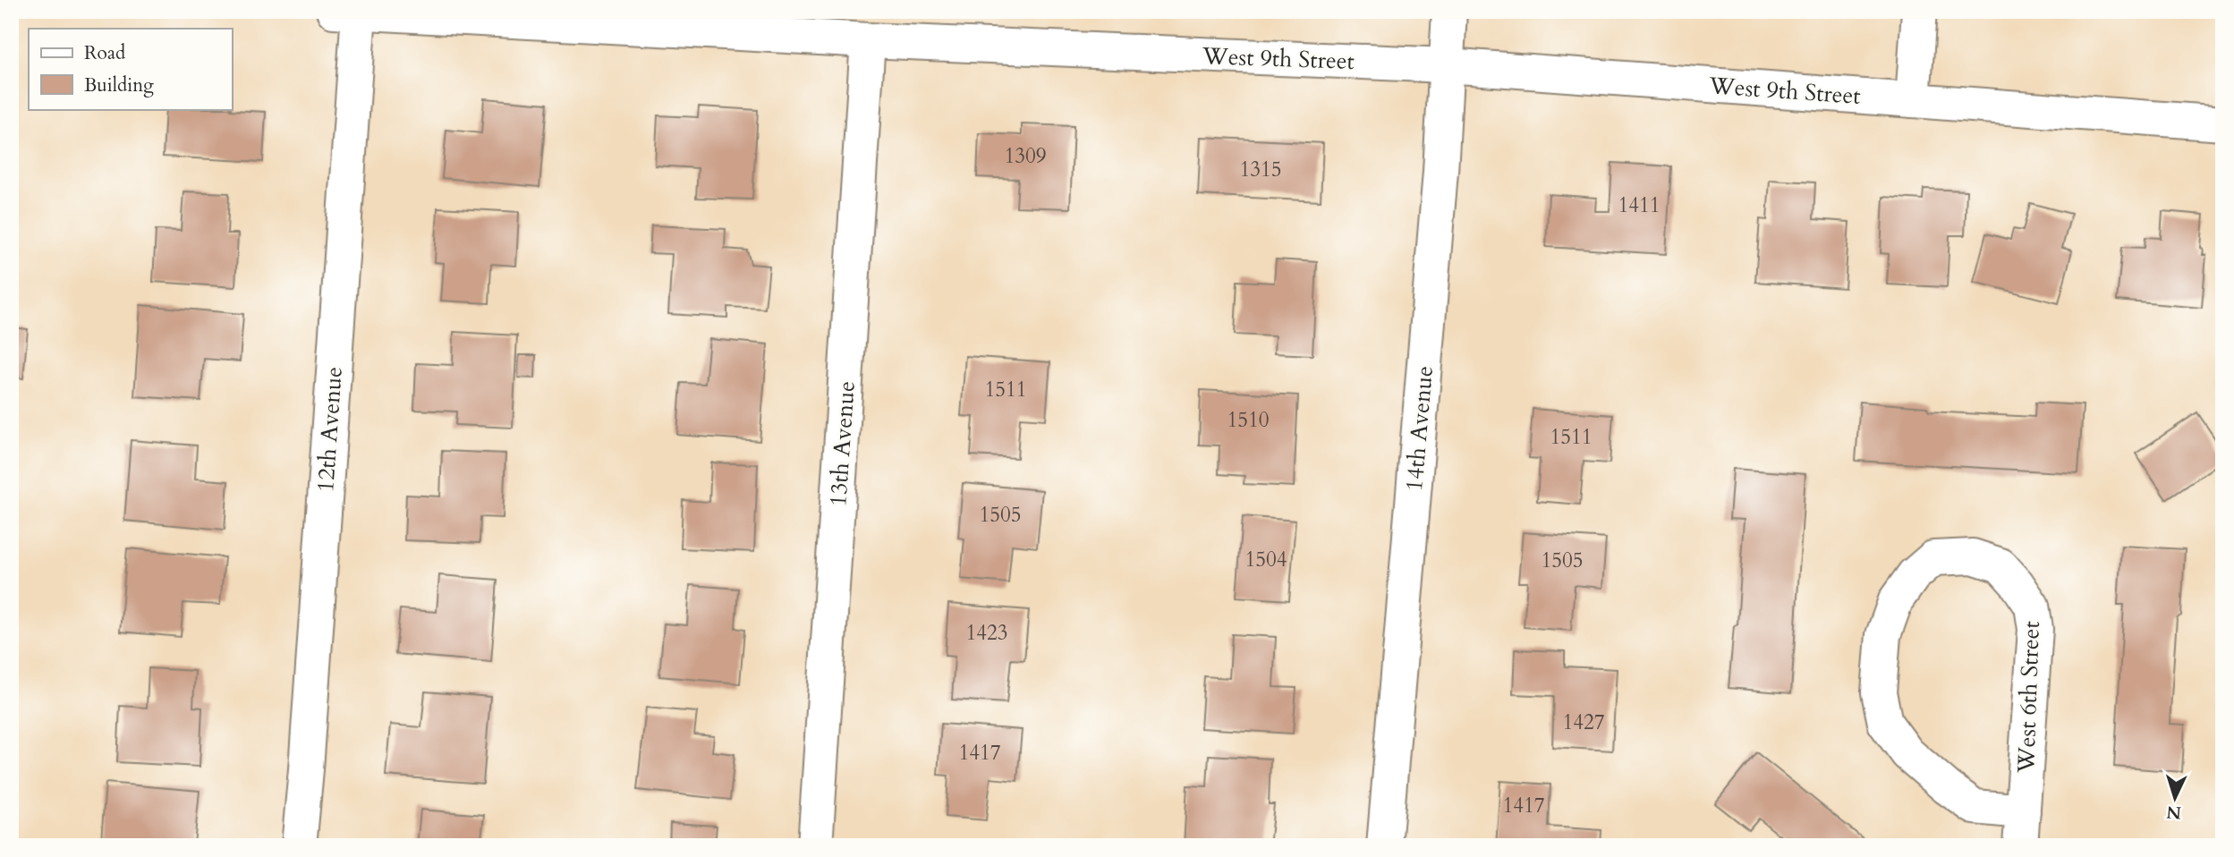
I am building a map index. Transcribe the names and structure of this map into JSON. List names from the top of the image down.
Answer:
{
  "streets": {
    "street": [
      "West 9th Street",
      "14th Avenue",
      "12th Avenue",
      "13th Avenue",
      "West 6th Street"
    ]
  },
  "crossings": [
    ["West 9th Street", "14th Avenue"],
    ["West 9th Street", "12th Avenue"],
    ["West 9th Street", "13th Avenue"]
  ],
  "house_numbers": [
    "1309",
    "1315",
    "1411",
    "1511",
    "1510",
    "1511",
    "1505",
    "1504",
    "1505",
    "1423",
    "1427",
    "1417",
    "1417"
  ],
  "legend": ["Road", "Building"],
  "north": "bottom"
}
